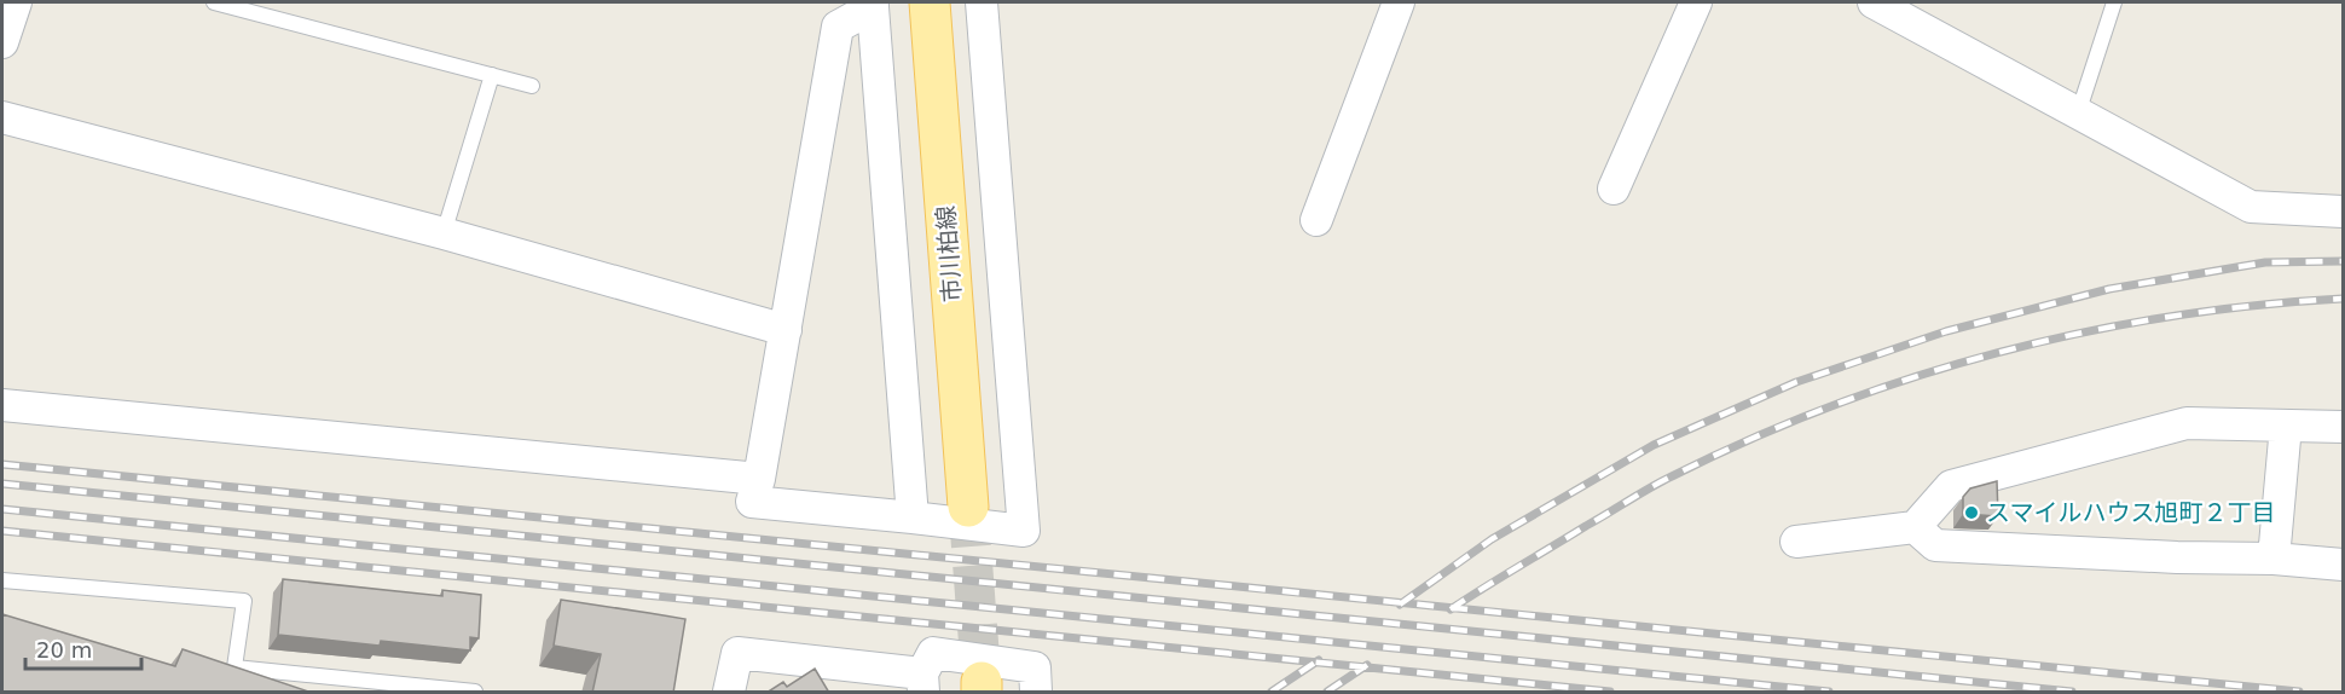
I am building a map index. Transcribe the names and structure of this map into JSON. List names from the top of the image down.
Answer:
{
  "streets": {
    "main road": ["市川柏線"]
  },
  "places": ["スマイルハウス旭町２丁目"],
  "scale_bar": "20 m"
}
